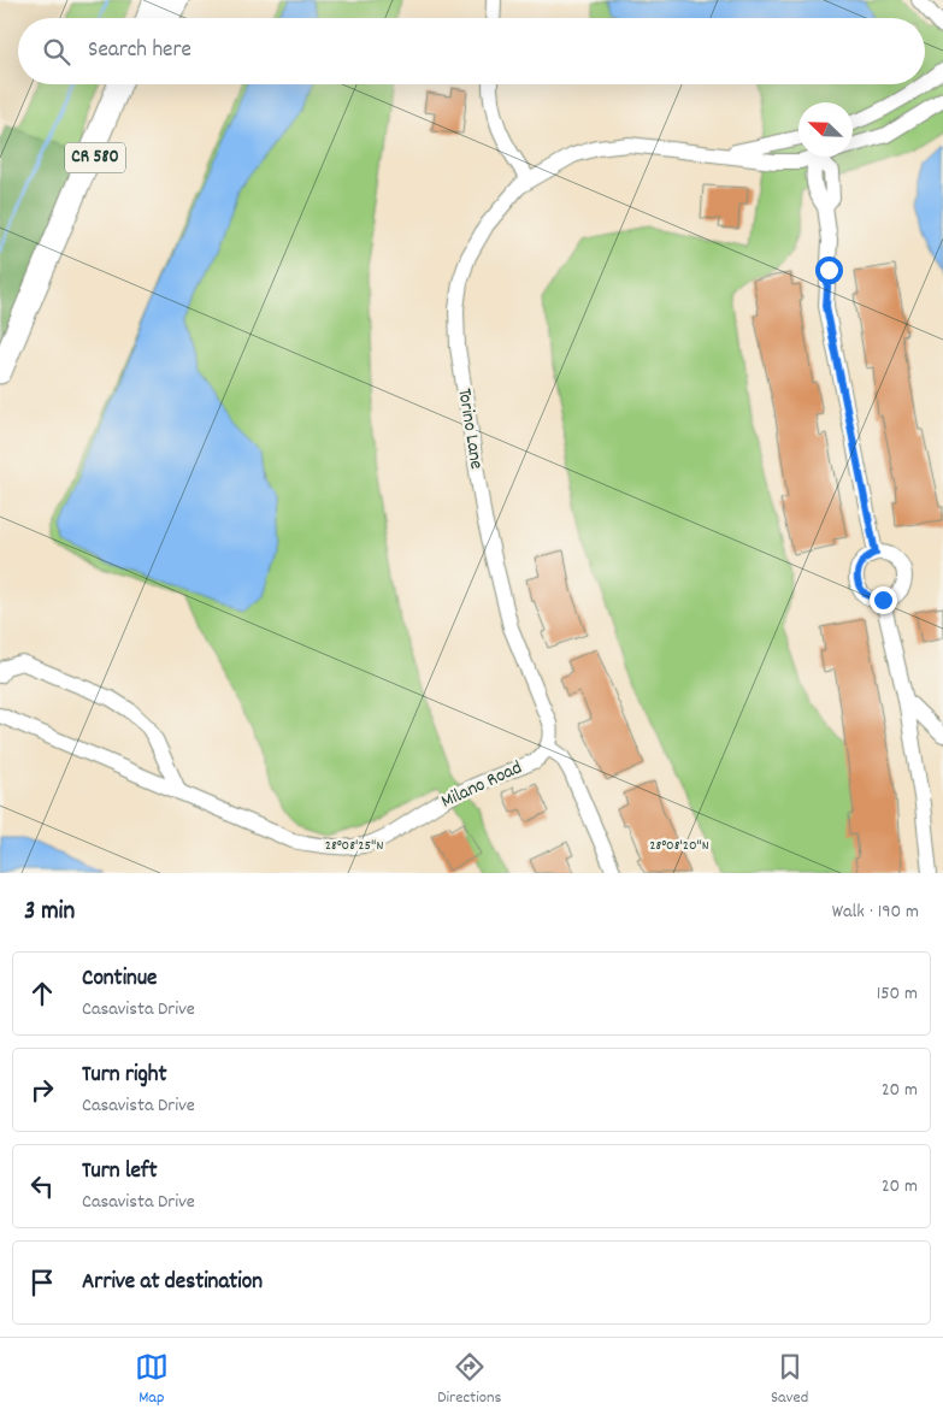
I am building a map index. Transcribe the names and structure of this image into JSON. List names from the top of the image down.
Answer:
{
  "streets": {
    "main road": ["CR 580"],
    "street": ["Torino Lane", "Milano Road"]
  },
  "crossings": [
    ["Torino Lane", "Milano Road"]
  ],
  "north": "top left",
  "page": {
    "search": "Search here",
    "heading": ["3 min", "Walk · 190 m"],
    "list": [
      ["Continue", "Casavista Drive", "150 m"],
      ["Turn right", "Casavista Drive", "20 m"],
      ["Turn left", "Casavista Drive", "20 m"],
      "Arrive at destination"
    ],
    "nav": ["Map", "Directions", "Saved"]
  },
  "coordinates": ["28°08'25\"N", "28°08'20\"N"]
}
